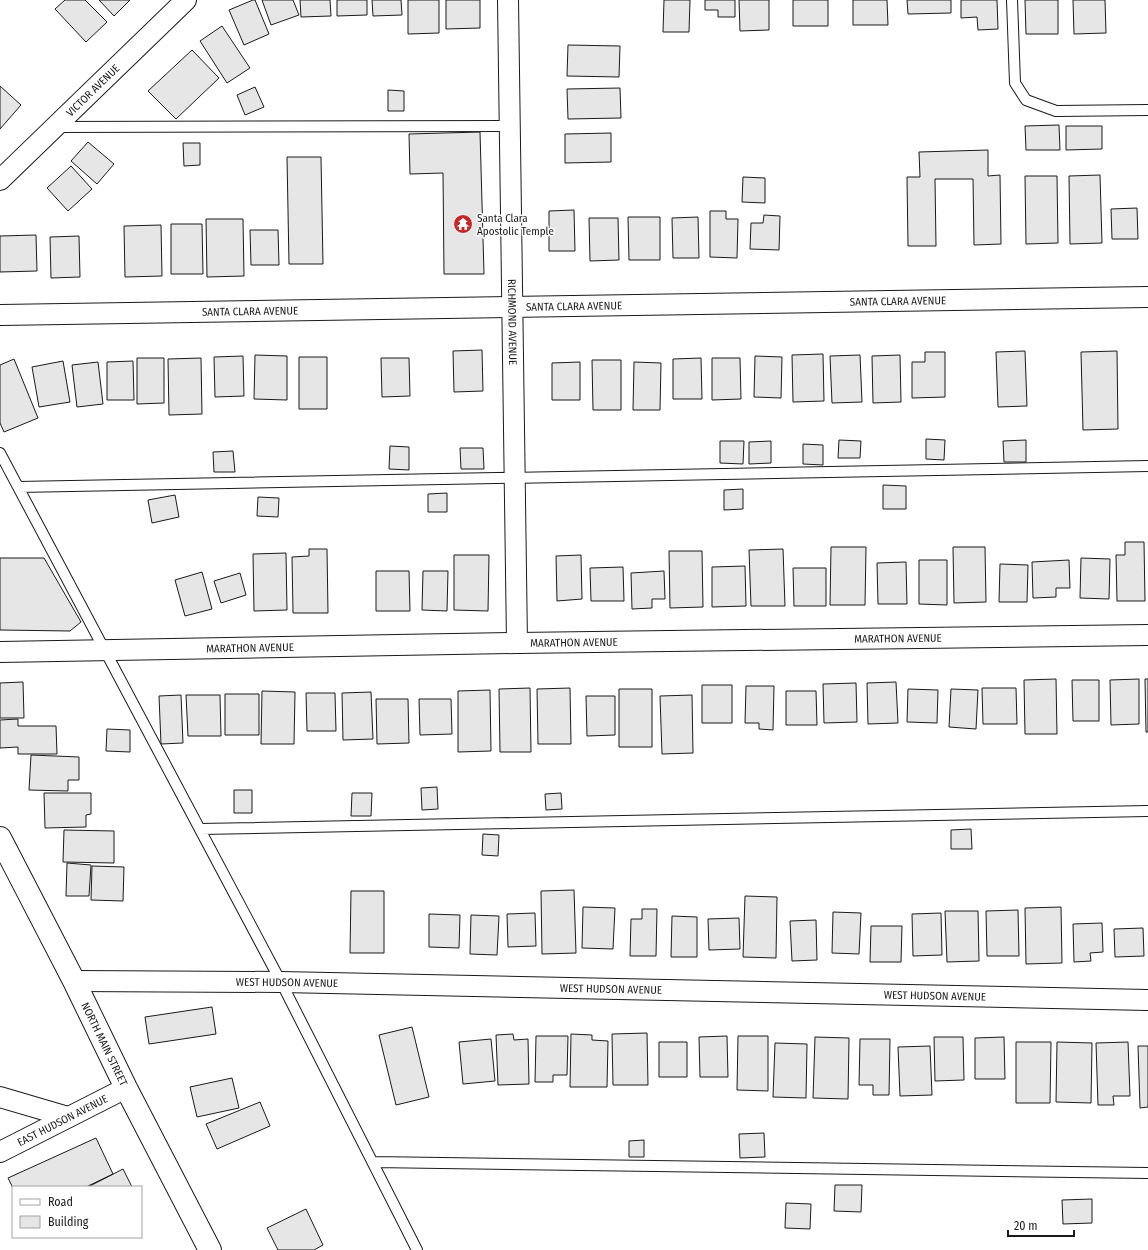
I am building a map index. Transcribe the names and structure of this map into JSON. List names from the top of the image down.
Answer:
{
  "streets": {
    "main road": ["NORTH MAIN STREET"],
    "street": [
      "VICTOR AVENUE",
      "SANTA CLARA AVENUE",
      "RICHMOND AVENUE",
      "MARATHON AVENUE",
      "WEST HUDSON AVENUE",
      "EAST HUDSON AVENUE"
    ]
  },
  "crossings": [
    ["SANTA CLARA AVENUE", "RICHMOND AVENUE"],
    ["RICHMOND AVENUE", "MARATHON AVENUE"],
    ["WEST HUDSON AVENUE", "NORTH MAIN STREET"],
    ["NORTH MAIN STREET", "EAST HUDSON AVENUE"]
  ],
  "places": {
    "temple": ["Santa Clara Apostolic Temple"]
  },
  "legend": ["Road", "Building"],
  "scale_bar": "20 m"
}
